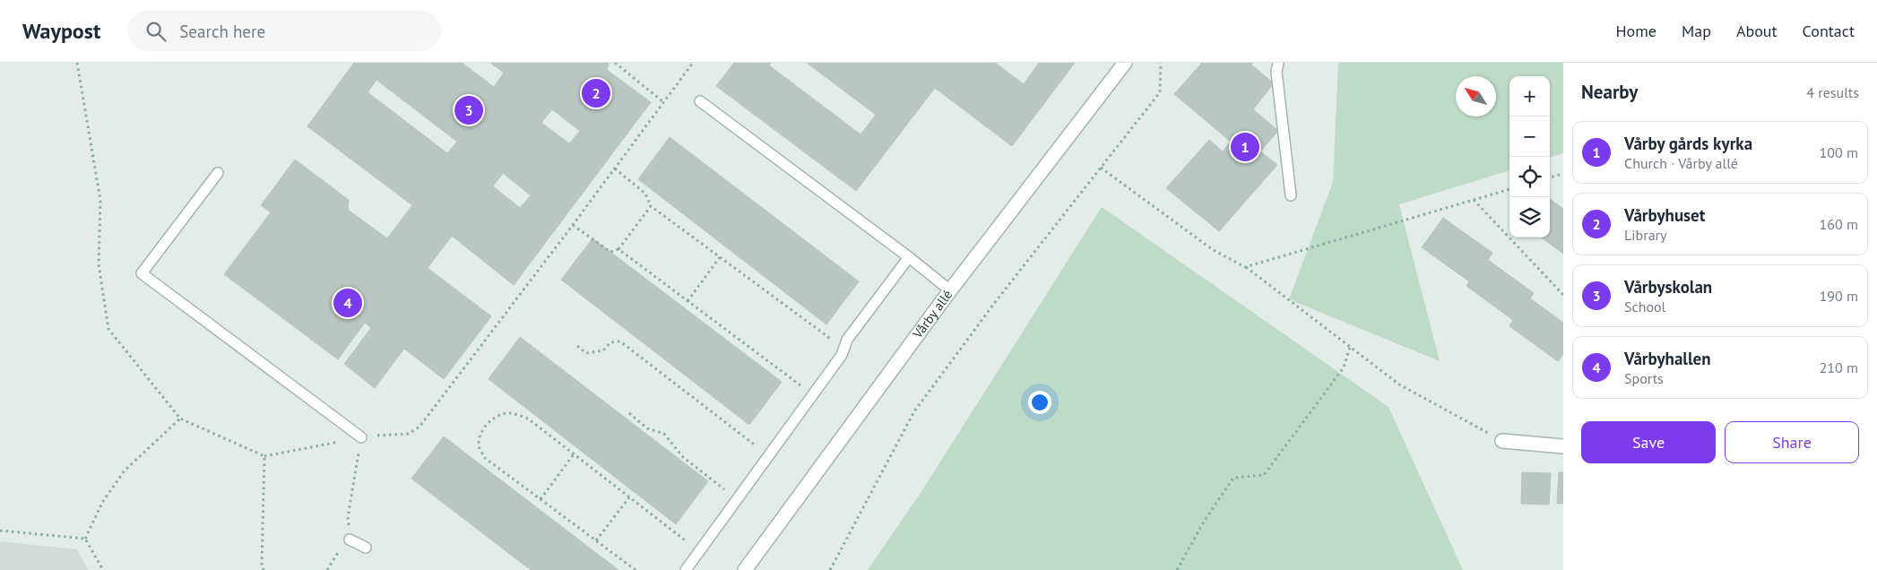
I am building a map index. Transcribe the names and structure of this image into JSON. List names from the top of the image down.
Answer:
{
  "streets": {
    "street": ["Vårby allé"]
  },
  "north": "top left",
  "page": {
    "header": "Waypost",
    "search": "Search here",
    "nav": [
      "Home",
      "Map",
      "About",
      "Contact"
    ],
    "heading": ["Nearby", "4 results"],
    "map_buttons": ["+", "−"],
    "pins": [
      "2",
      "3",
      "1",
      "4"
    ],
    "list": [
      {
        "mark": "1",
        "name": "Vårby gårds kyrka",
        "note": "Church · Vårby allé",
        "value": "100 m"
      },
      {
        "mark": "2",
        "name": "Vårbyhuset",
        "note": "Library",
        "value": "160 m"
      },
      {
        "mark": "3",
        "name": "Vårbyskolan",
        "note": "School",
        "value": "190 m"
      },
      {
        "mark": "4",
        "name": "Vårbyhallen",
        "note": "Sports",
        "value": "210 m"
      }
    ],
    "buttons": ["Save", "Share"]
  }
}
